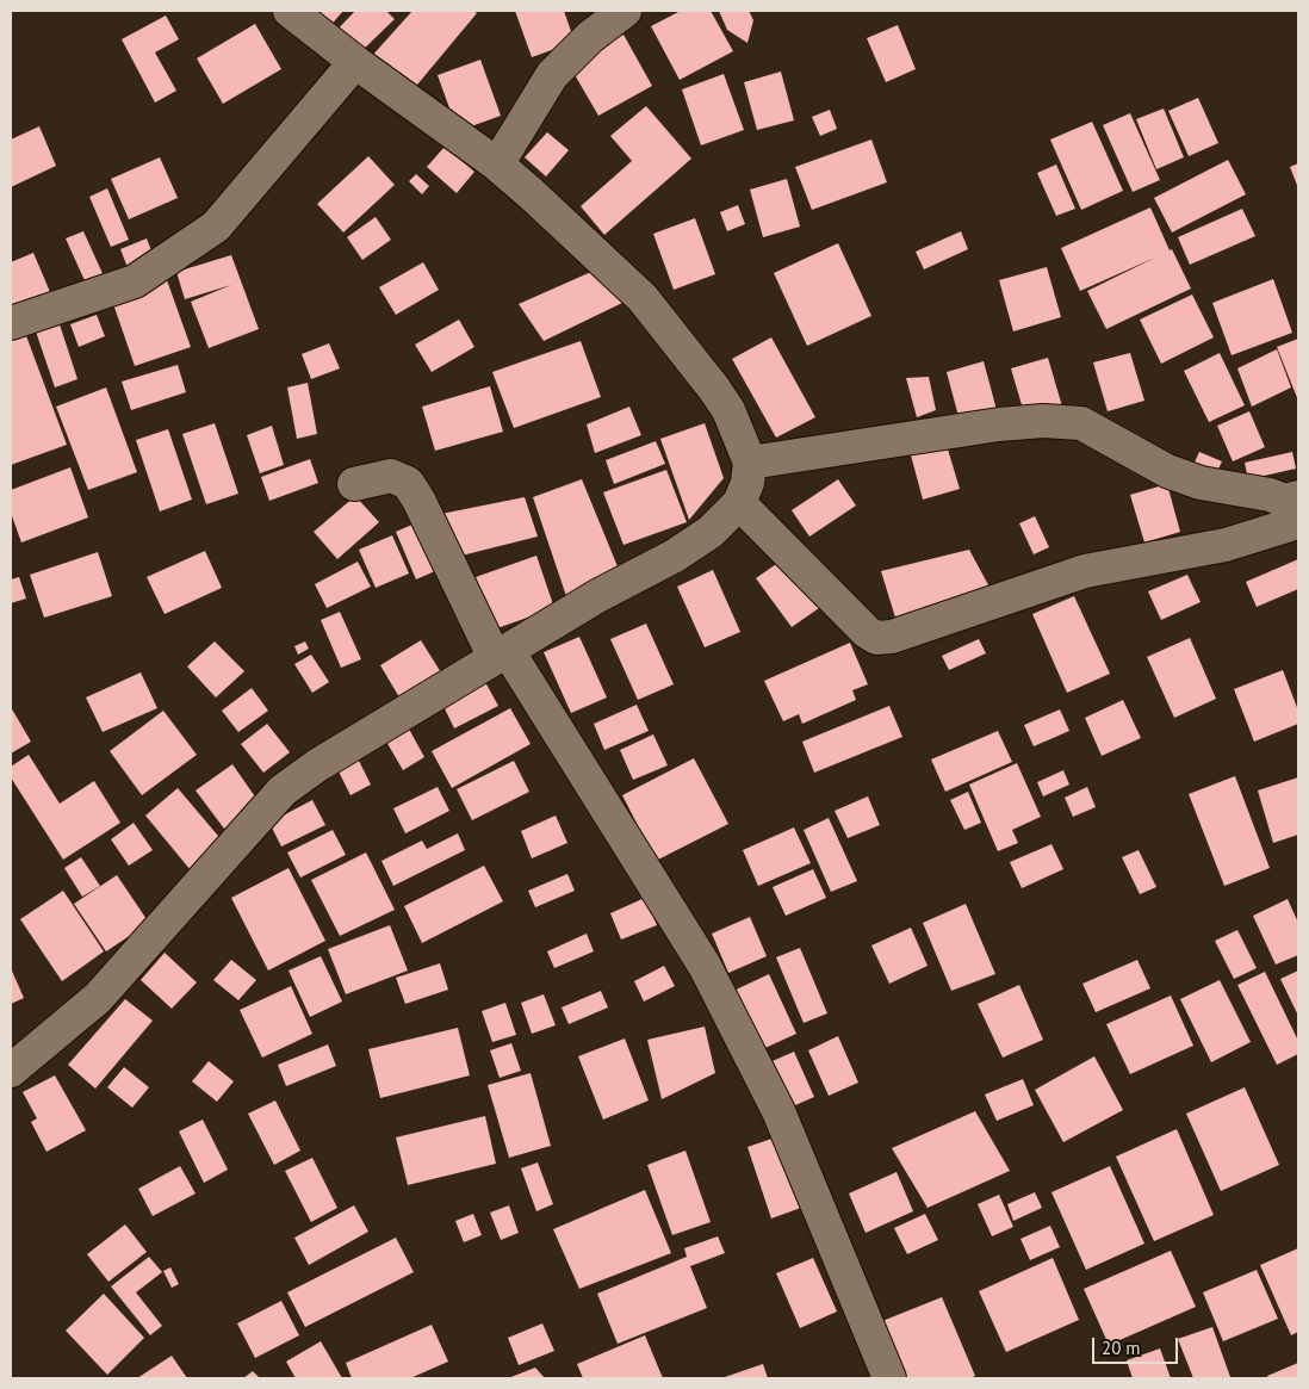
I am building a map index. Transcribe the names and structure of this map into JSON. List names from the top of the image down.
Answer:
{
  "scale_bar": "20 m"
}
